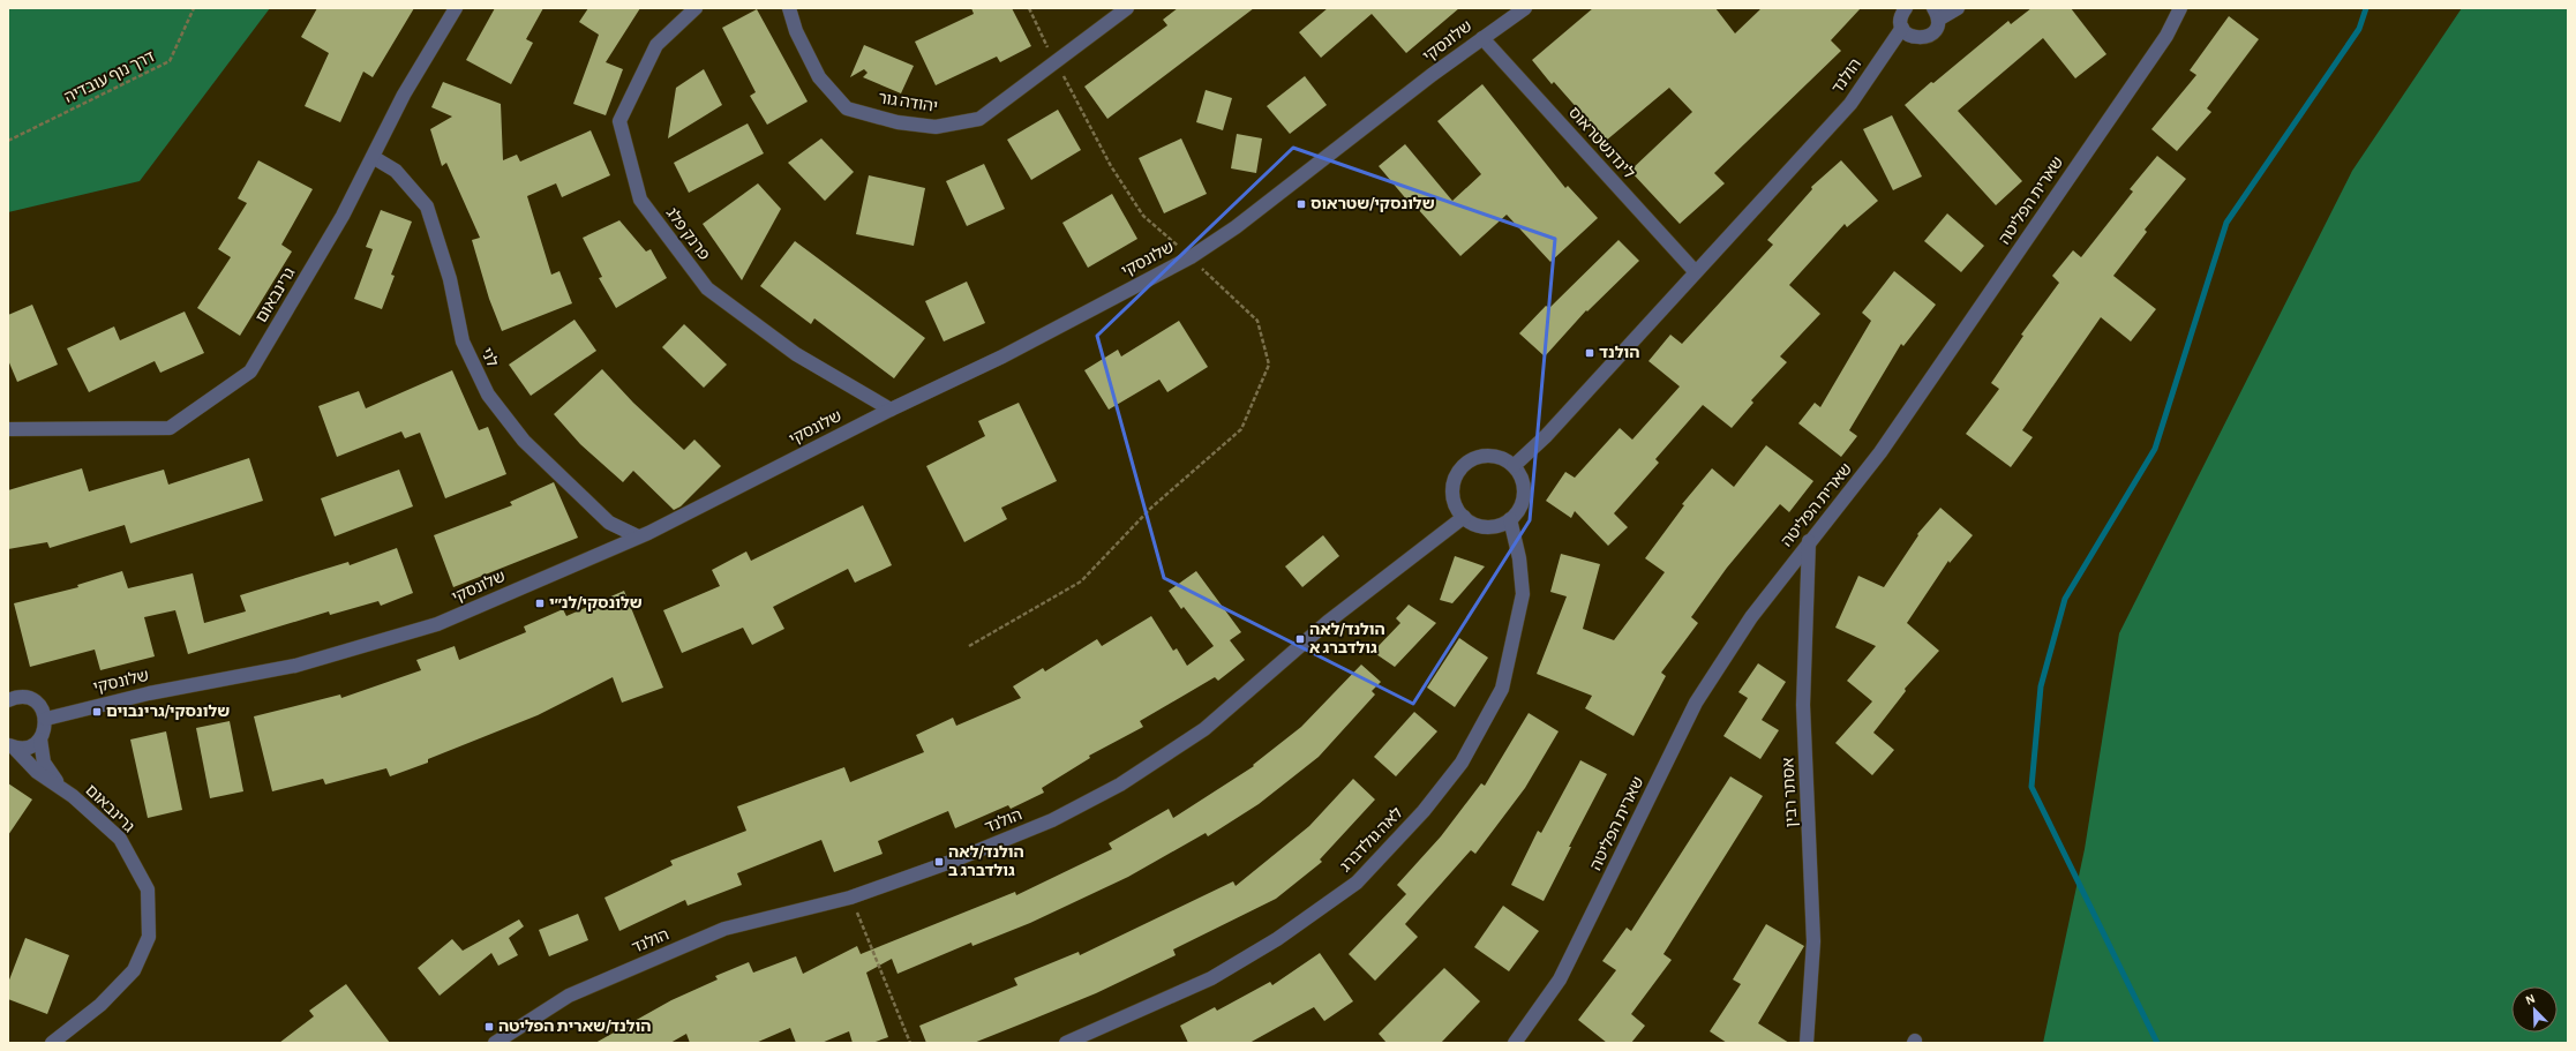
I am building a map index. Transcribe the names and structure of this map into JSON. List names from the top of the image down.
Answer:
{
  "streets": {
    "street": [
      "שלונסקי",
      "הולנד",
      "יהודה גור",
      "לינדנשטראוס",
      "שארית הפליטה",
      "פרנק פלג",
      "גרינבאום",
      "לני",
      "אסתר רבין",
      "לאה גולדברג"
    ],
    "path": ["דרך נוף עובדיה"]
  },
  "crossings": [
    ["שלונסקי", "לינדנשטראוס"],
    ["שלונסקי", "פרנק פלג"],
    ["שלונסקי", "לני"],
    ["הולנד", "לינדנשטראוס"],
    ["הולנד", "לאה גולדברג"],
    ["שארית הפליטה", "אסתר רבין"],
    ["גרינבאום", "לני"]
  ],
  "places": {
    "transit": [
      "שלונסקי/שטראוס",
      "הולנד",
      "שלונסקי/לנ״י",
      "הולנד/לאה גולדברג א",
      "שלונסקי/גרינבוים",
      "הולנד/לאה גולדברג ב",
      "הולנד/שארית הפליטה"
    ]
  },
  "north": "top left"
}
